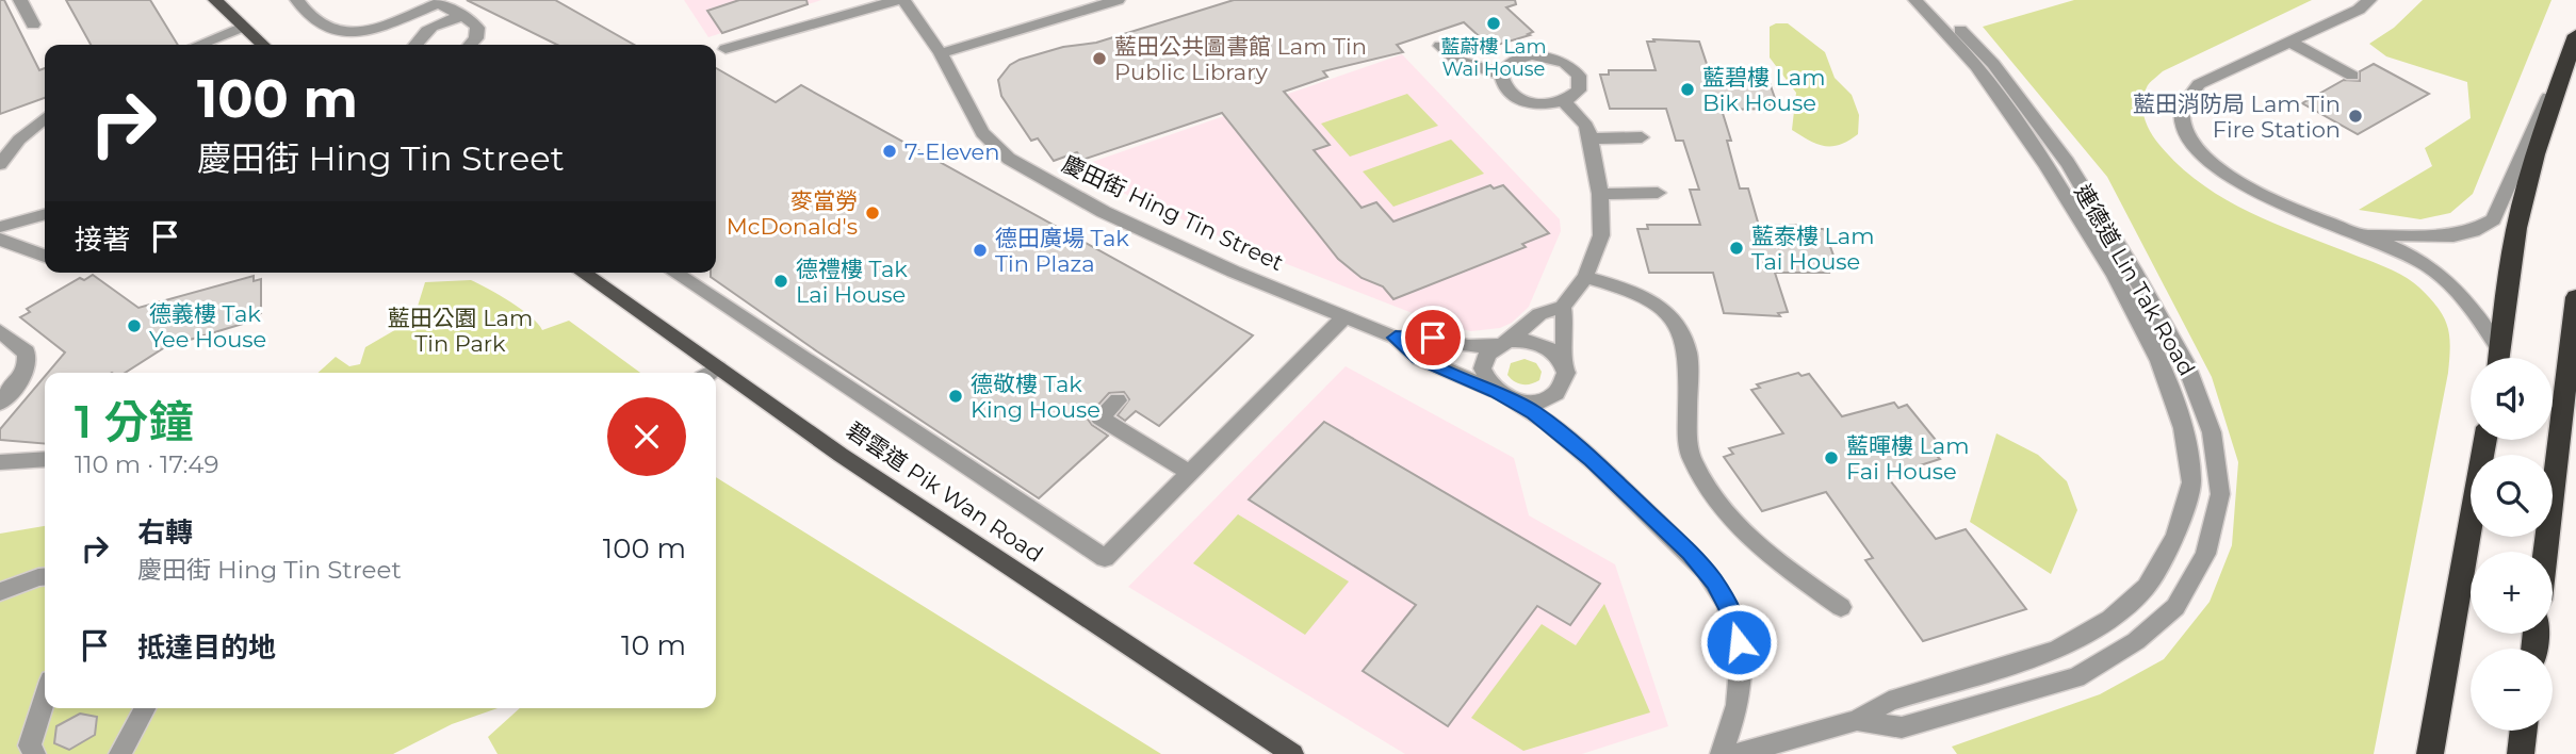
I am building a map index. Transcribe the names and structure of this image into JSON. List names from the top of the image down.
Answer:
{
  "streets": {
    "main road": ["碧雲道 Pik Wan Road"],
    "street": ["慶田街 Hing Tin Street", "連德道 Lin Tak Road"]
  },
  "parks": ["藍田公園 Lam Tin Park"],
  "places": [
    "藍蔚樓 Lam Wai House",
    "藍田公共圖書館 Lam Tin Public Library",
    "藍碧樓 Lam Bik House",
    "藍田消防局 Lam Tin Fire Station",
    "7-Eleven",
    "麥當勞 McDonald's",
    "藍泰樓 Lam Tai House",
    "德田廣場 Tak Tin Plaza",
    "德禮樓 Tak Lai House",
    "德義樓 Tak Yee House",
    "德敬樓 Tak King House",
    "藍暉樓 Lam Fai House"
  ],
  "page": {
    "turn": ["100 m", "慶田街 Hing Tin Street"],
    "then": "接著",
    "map_buttons": ["+", "−"],
    "heading": ["1 分鐘", "110 m · 17:49"],
    "list": [
      {
        "name": "右轉",
        "note": "慶田街 Hing Tin Street",
        "value": "100 m"
      },
      {
        "name": "抵達目的地",
        "value": "10 m"
      }
    ]
  }
}
